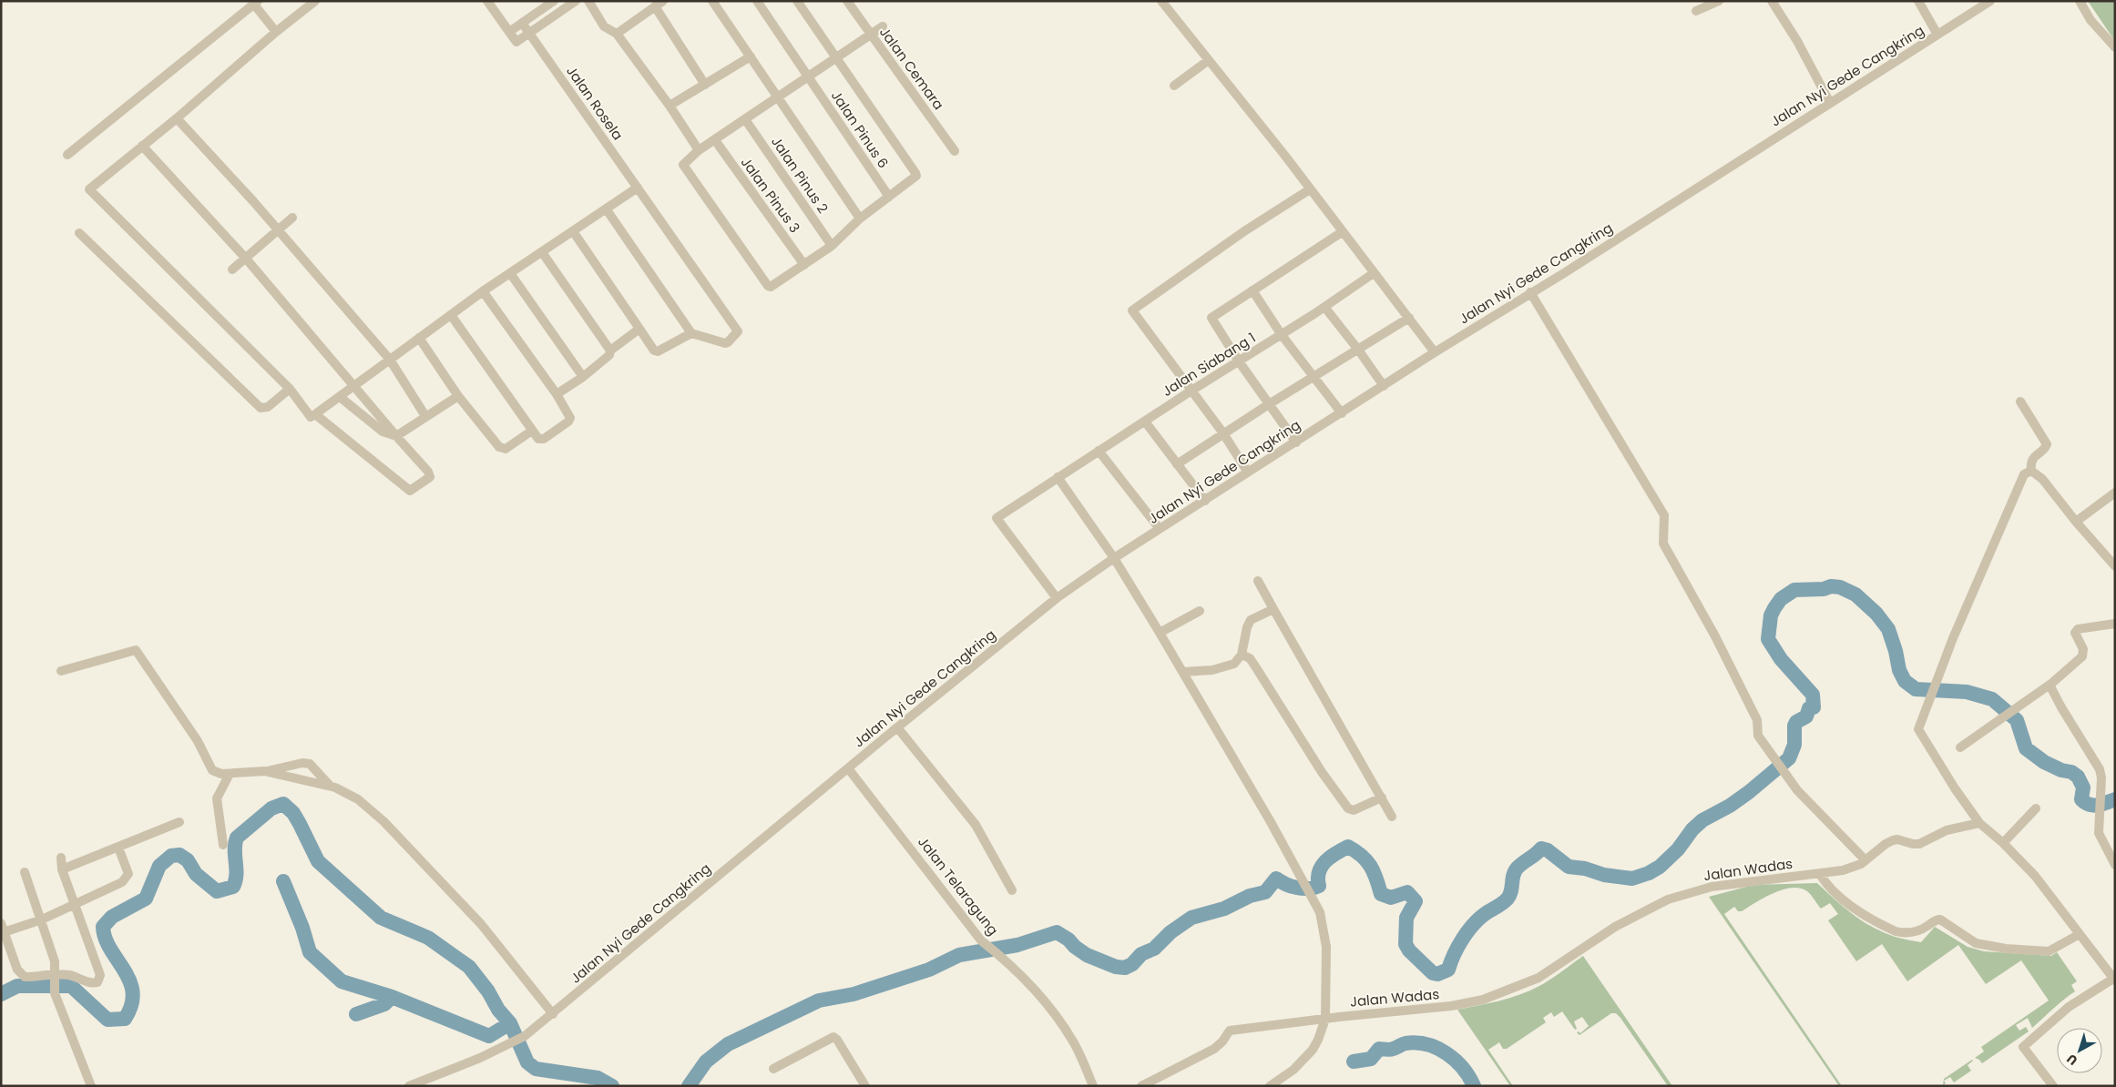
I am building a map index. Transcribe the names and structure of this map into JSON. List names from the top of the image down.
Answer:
{
  "streets": {
    "street": [
      "Jalan Cemara",
      "Jalan Nyi Gede Cangkring",
      "Jalan Rosela",
      "Jalan Pinus 6",
      "Jalan Pinus 2",
      "Jalan Pinus 3",
      "Jalan Siabang 1",
      "Jalan Wadas",
      "Jalan Telaragung"
    ]
  },
  "crossings": [
    ["Jalan Nyi Gede Cangkring", "Jalan Siabang 1"],
    ["Jalan Nyi Gede Cangkring", "Jalan Telaragung"]
  ],
  "north": "bottom left"
}
